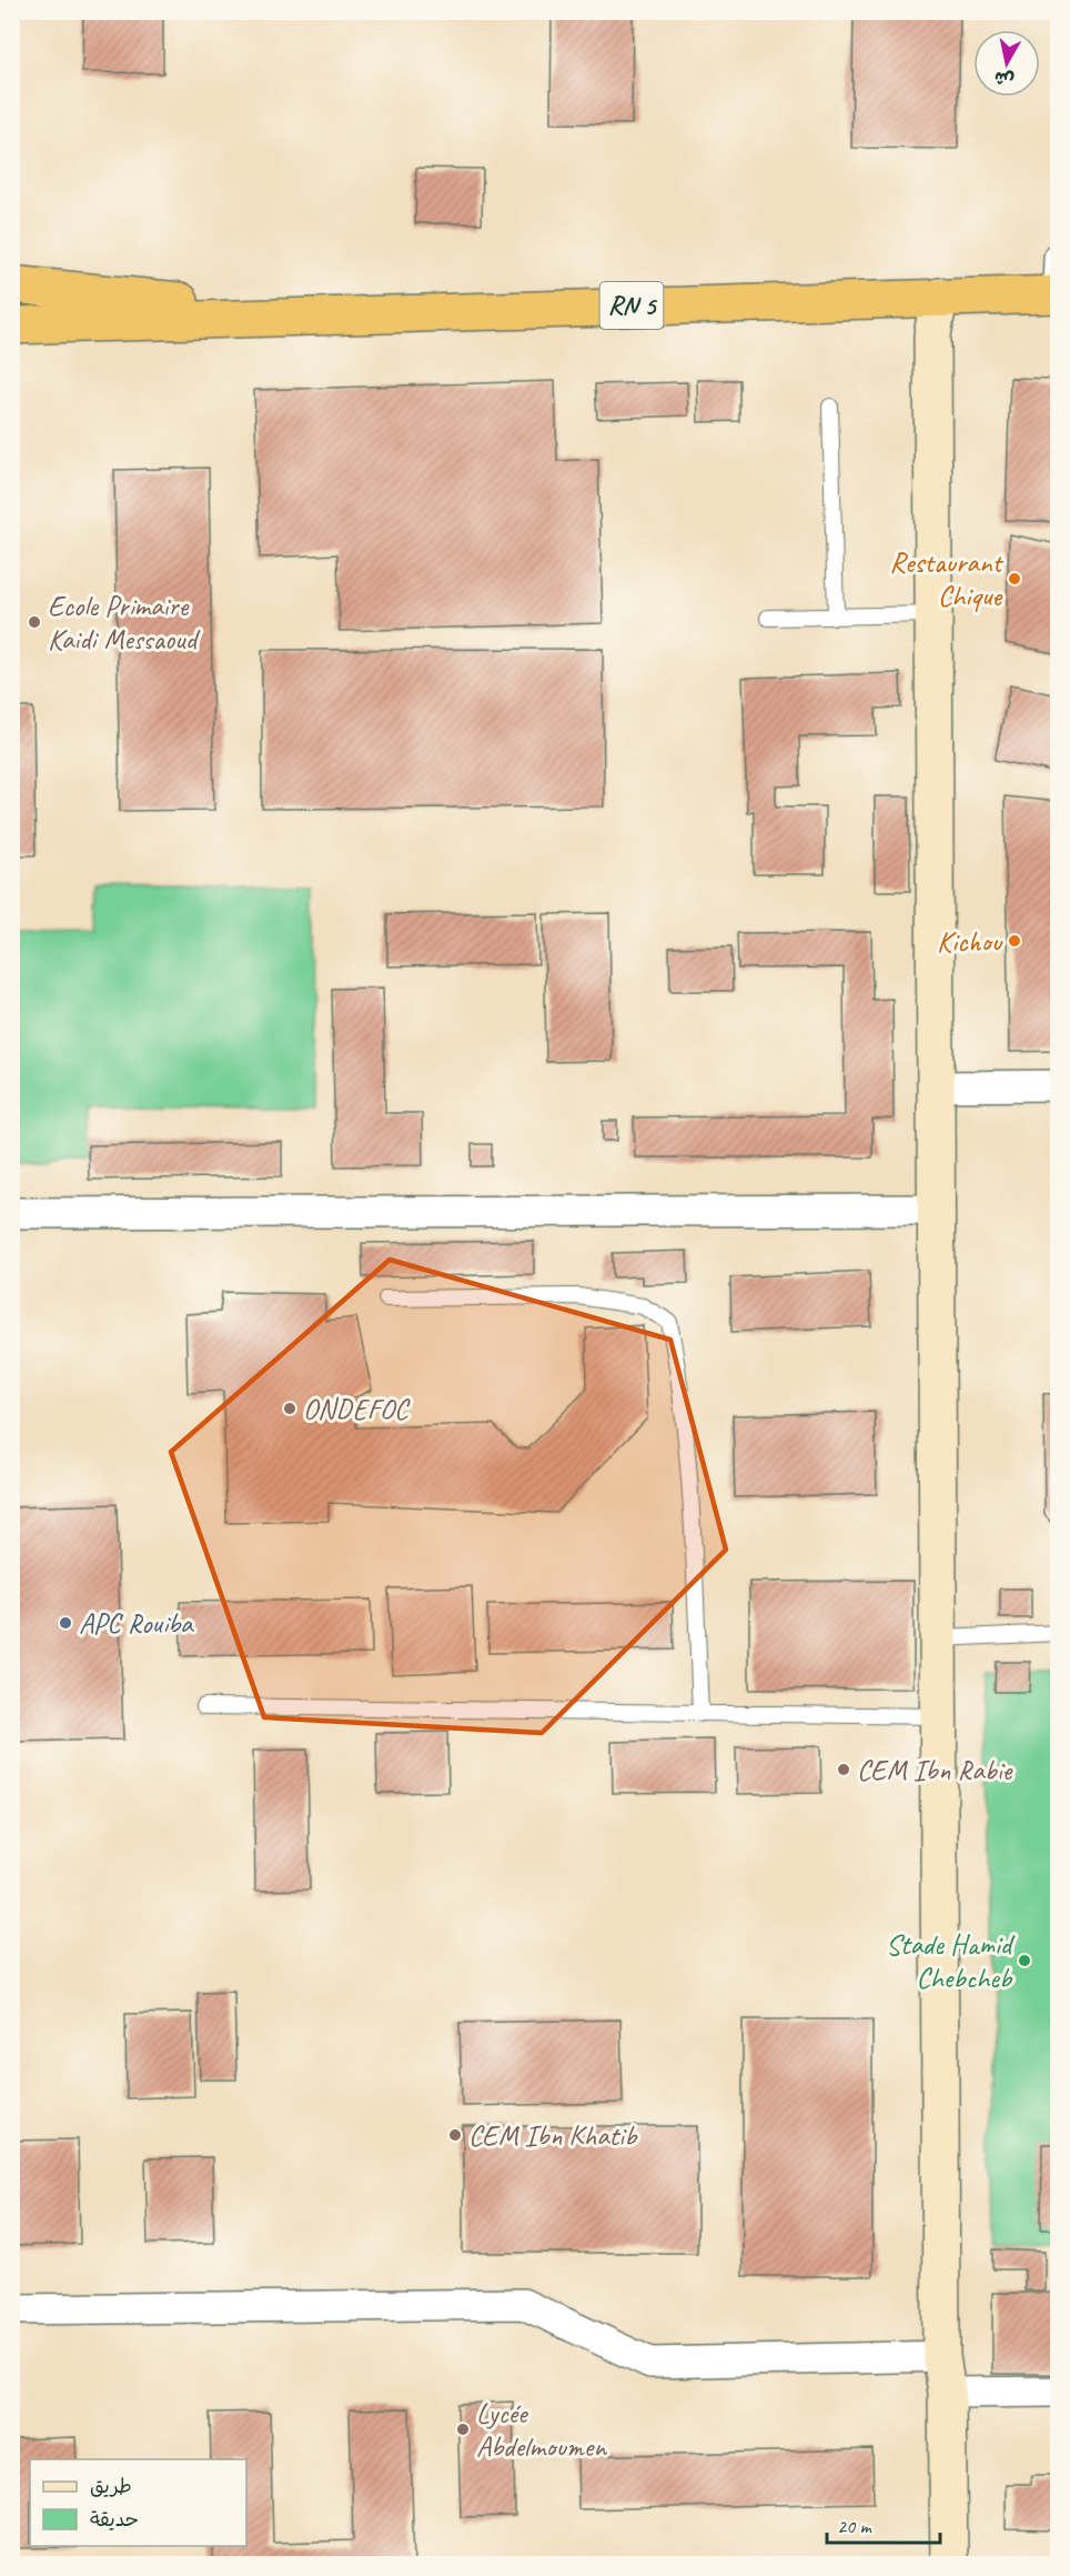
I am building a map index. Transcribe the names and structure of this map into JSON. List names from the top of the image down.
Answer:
{
  "streets": {
    "highway": ["RN 5"]
  },
  "places": [
    "Restaurant Chique",
    "Ecole Primaire Kaidi Messaoud",
    "Kichou",
    "ONDEFOC",
    "APC Rouiba",
    "CEM Ibn Rabie",
    "Stade Hamid Chebcheb",
    "CEM Ibn Khatib",
    "Lycée Abdelmoumen"
  ],
  "legend": ["طريق", "حديقة"],
  "scale_bar": "20 m",
  "north": "bottom"
}
